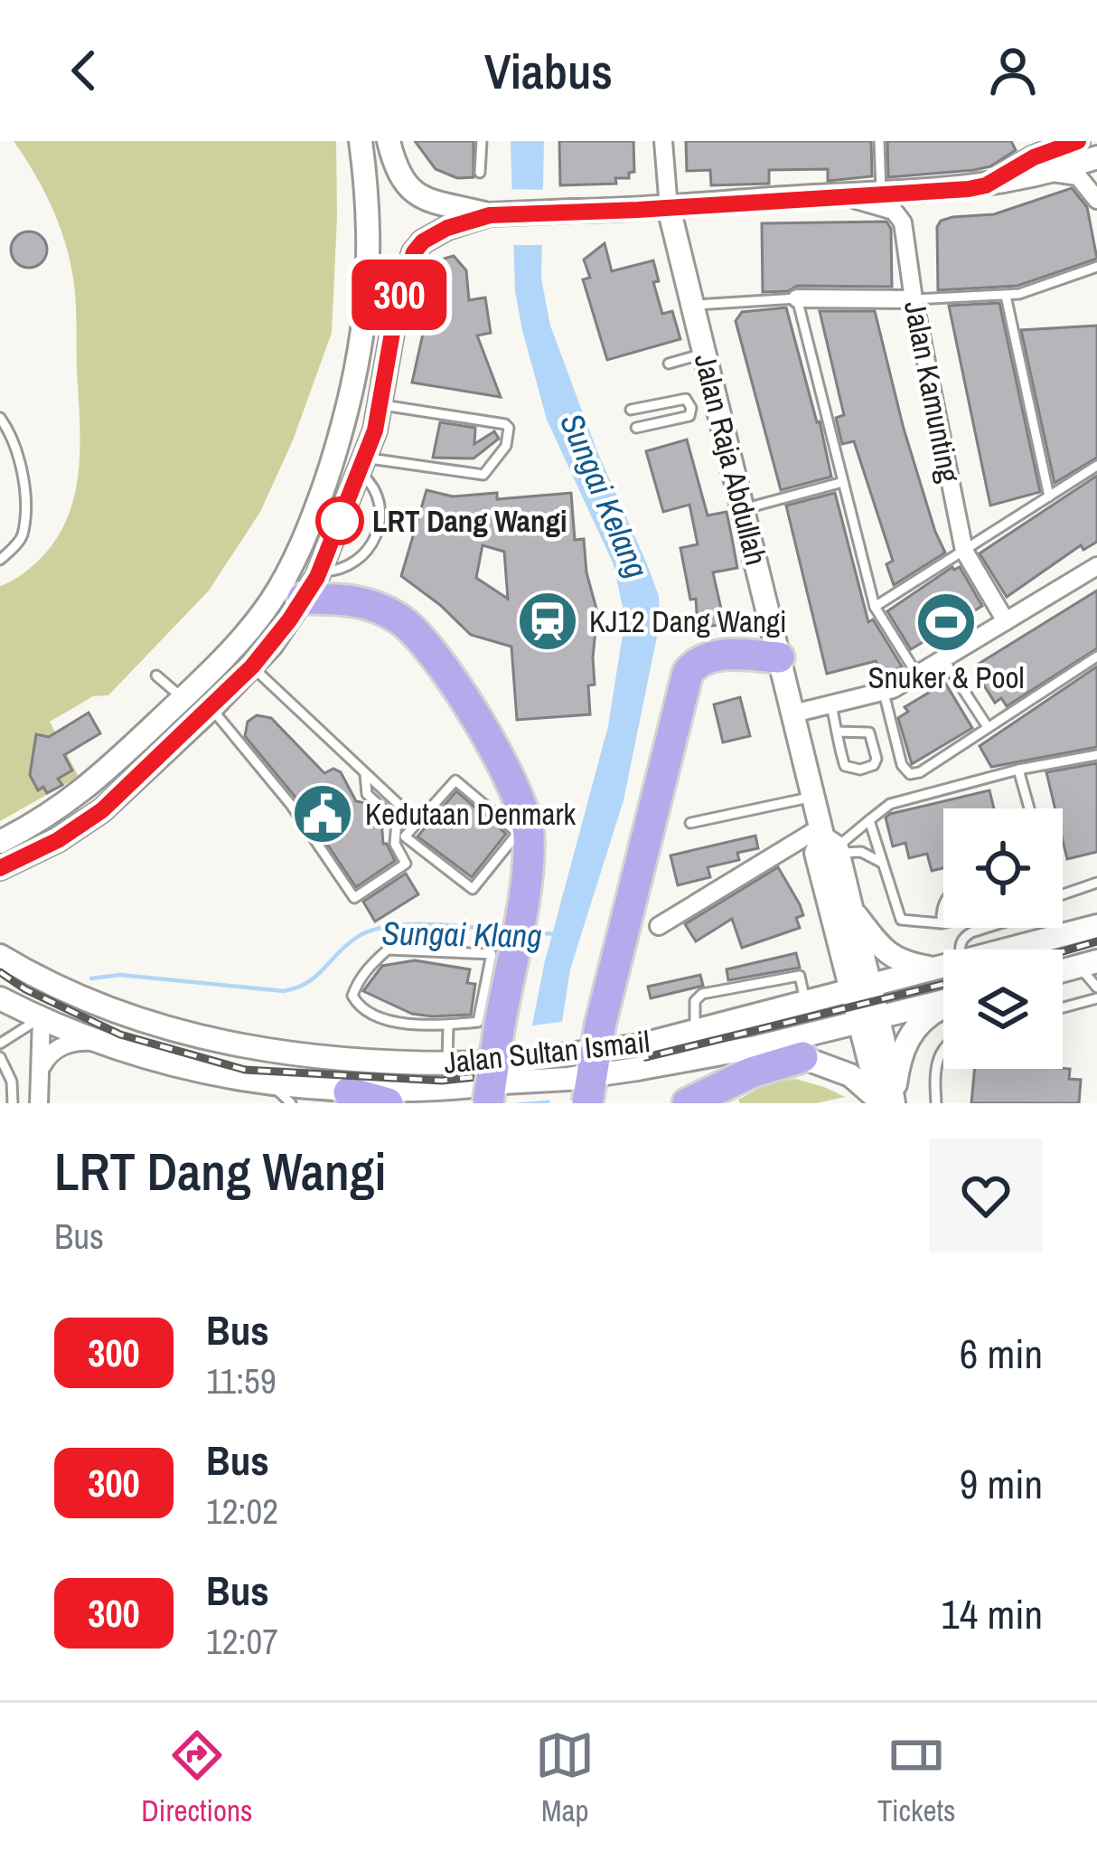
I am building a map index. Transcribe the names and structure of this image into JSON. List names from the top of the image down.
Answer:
{
  "streets": {
    "street": ["Jalan Kamunting", "Jalan Raja Abdullah", "Jalan Sultan Ismail"]
  },
  "crossings": [
    ["Jalan Raja Abdullah", "Jalan Sultan Ismail"]
  ],
  "water": ["Sungai Kelang", "Sungai Klang"],
  "places": {
    "other": ["LRT Dang Wangi"],
    "station": ["KJ12 Dang Wangi"],
    "sports": ["Snuker & Pool"],
    "public building": ["Kedutaan Denmark"]
  },
  "lines": ["bus line 300"],
  "page": {
    "header": "Viabus",
    "on_map": "300",
    "heading": ["LRT Dang Wangi", "Bus"],
    "list": [
      {
        "mark": "300",
        "name": "Bus",
        "note": "11:59",
        "value": "6 min"
      },
      {
        "mark": "300",
        "name": "Bus",
        "note": "12:02",
        "value": "9 min"
      },
      {
        "mark": "300",
        "name": "Bus",
        "note": "12:07",
        "value": "14 min"
      }
    ],
    "tabs": ["Directions", "Map", "Tickets"]
  }
}
